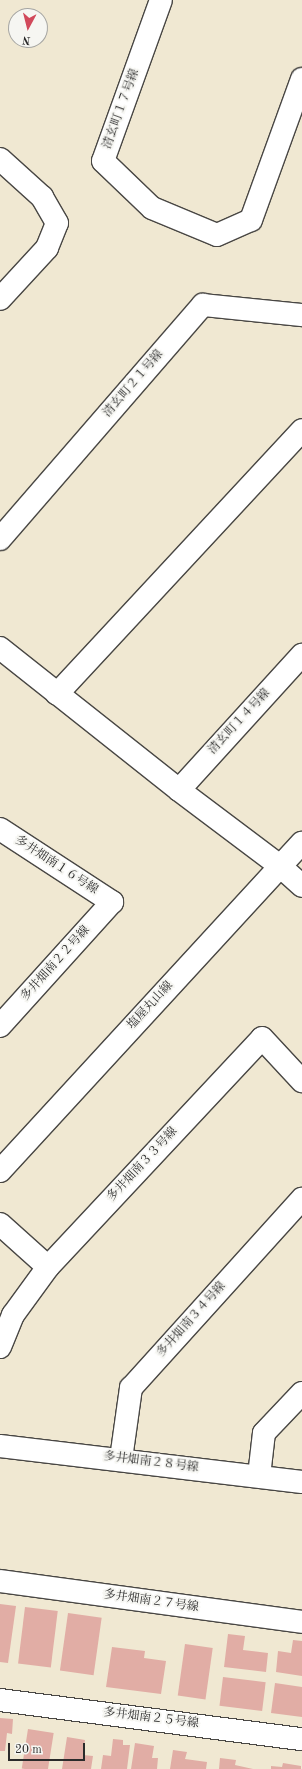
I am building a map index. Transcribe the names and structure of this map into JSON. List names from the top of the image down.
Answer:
{
  "streets": {
    "street": [
      "清玄町１７号線",
      "清玄町２１号線",
      "清玄町１４号線",
      "多井畑南１６号線",
      "多井畑南２２号線",
      "塩屋丸山線",
      "多井畑南３３号線",
      "多井畑南３４号線",
      "多井畑南２８号線",
      "多井畑南２７号線",
      "多井畑南２５号線"
    ]
  },
  "crossings": [
    ["多井畑南１６号線", "多井畑南２２号線"],
    ["多井畑南３４号線", "多井畑南２８号線"]
  ],
  "scale_bar": "20 m",
  "north": "bottom"
}
